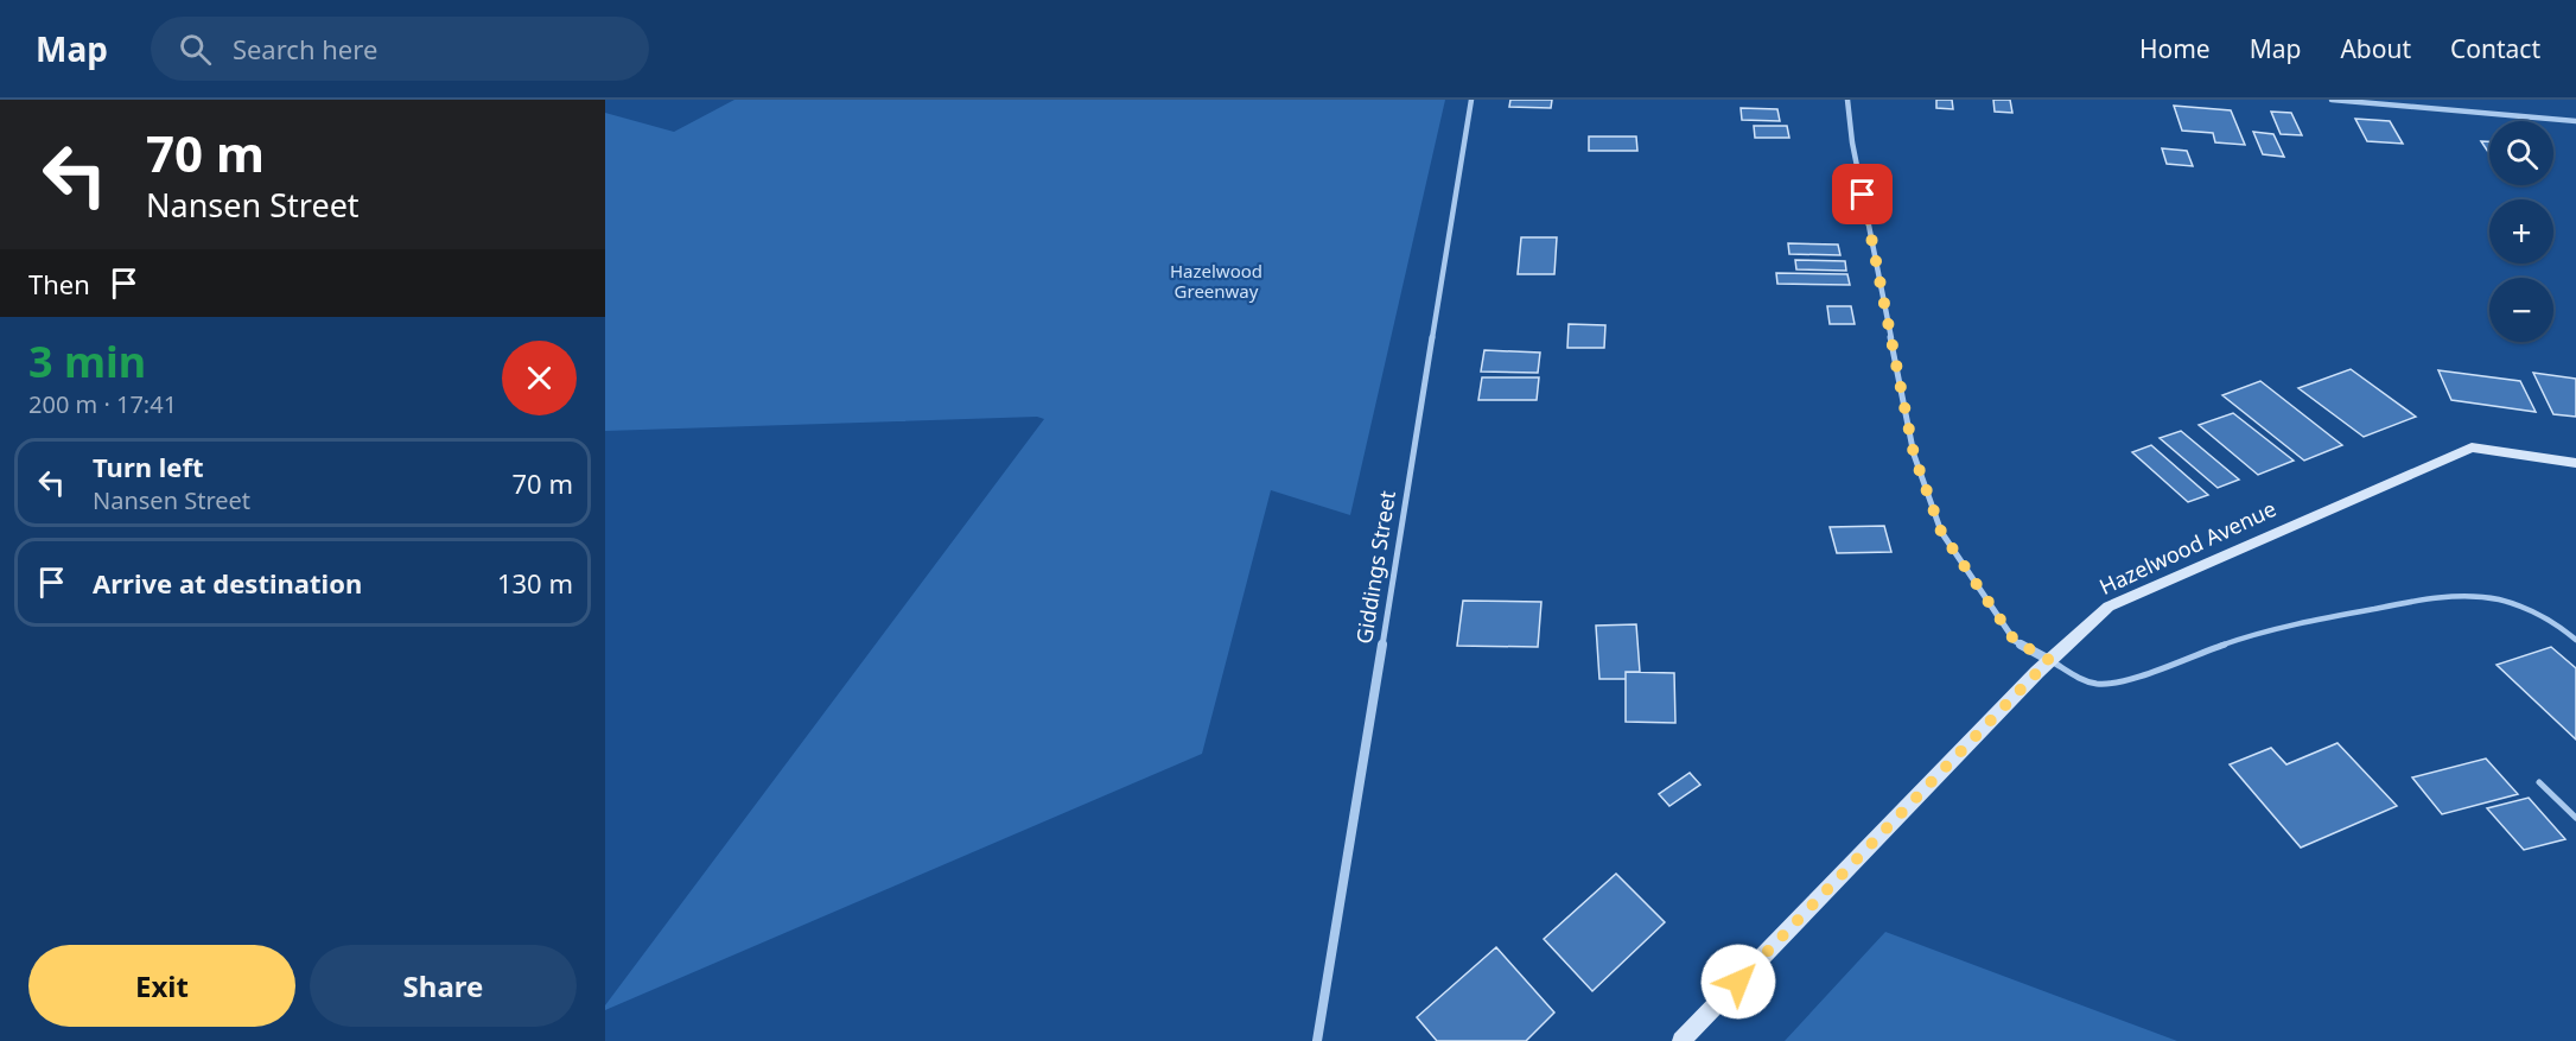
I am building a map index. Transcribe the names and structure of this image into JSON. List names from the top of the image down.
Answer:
{
  "streets": {
    "main road": ["Hazelwood Avenue"],
    "street": ["Giddings Street"]
  },
  "parks": ["Hazelwood Greenway"],
  "page": {
    "header": "Map",
    "search": "Search here",
    "nav": [
      "Home",
      "Map",
      "About",
      "Contact"
    ],
    "turn": ["70 m", "Nansen Street"],
    "map_buttons": ["+", "−"],
    "then": "Then",
    "heading": ["3 min", "200 m · 17:41"],
    "list": [
      {
        "name": "Turn left",
        "note": "Nansen Street",
        "value": "70 m"
      },
      {
        "name": "Arrive at destination",
        "value": "130 m"
      }
    ],
    "buttons": ["Exit", "Share"]
  }
}
